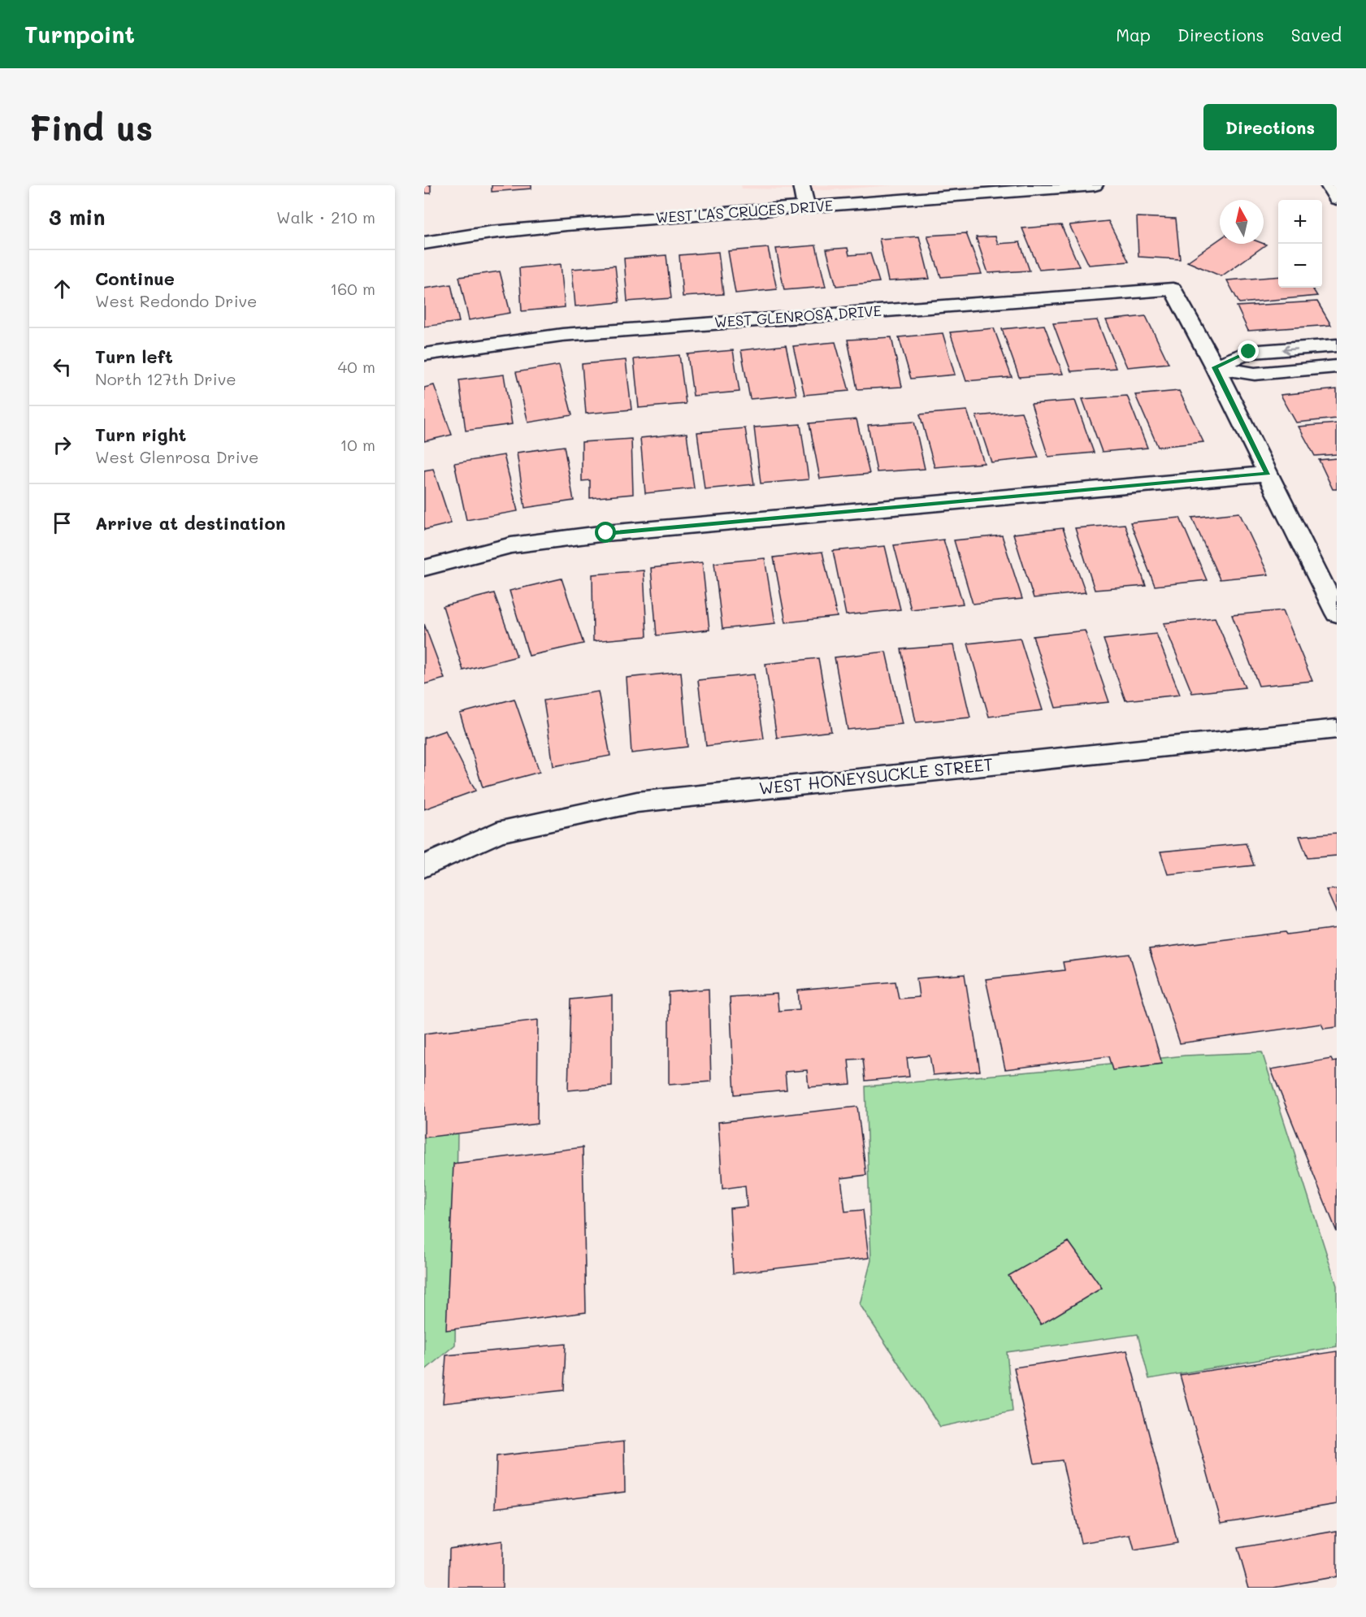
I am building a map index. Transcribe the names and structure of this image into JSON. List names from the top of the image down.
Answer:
{
  "streets": {
    "street": ["WEST LAS CRUCES DRIVE", "WEST GLENROSA DRIVE", "WEST HONEYSUCKLE STREET"]
  },
  "north": "top",
  "page": {
    "header": "Turnpoint",
    "nav": ["Map", "Directions", "Saved"],
    "buttons": "Directions",
    "title": "Find us",
    "heading": ["3 min", "Walk · 210 m"],
    "map_buttons": ["+", "−"],
    "list": [
      ["Continue", "West Redondo Drive", "160 m"],
      ["Turn left", "North 127th Drive", "40 m"],
      ["Turn right", "West Glenrosa Drive", "10 m"],
      "Arrive at destination"
    ]
  }
}
